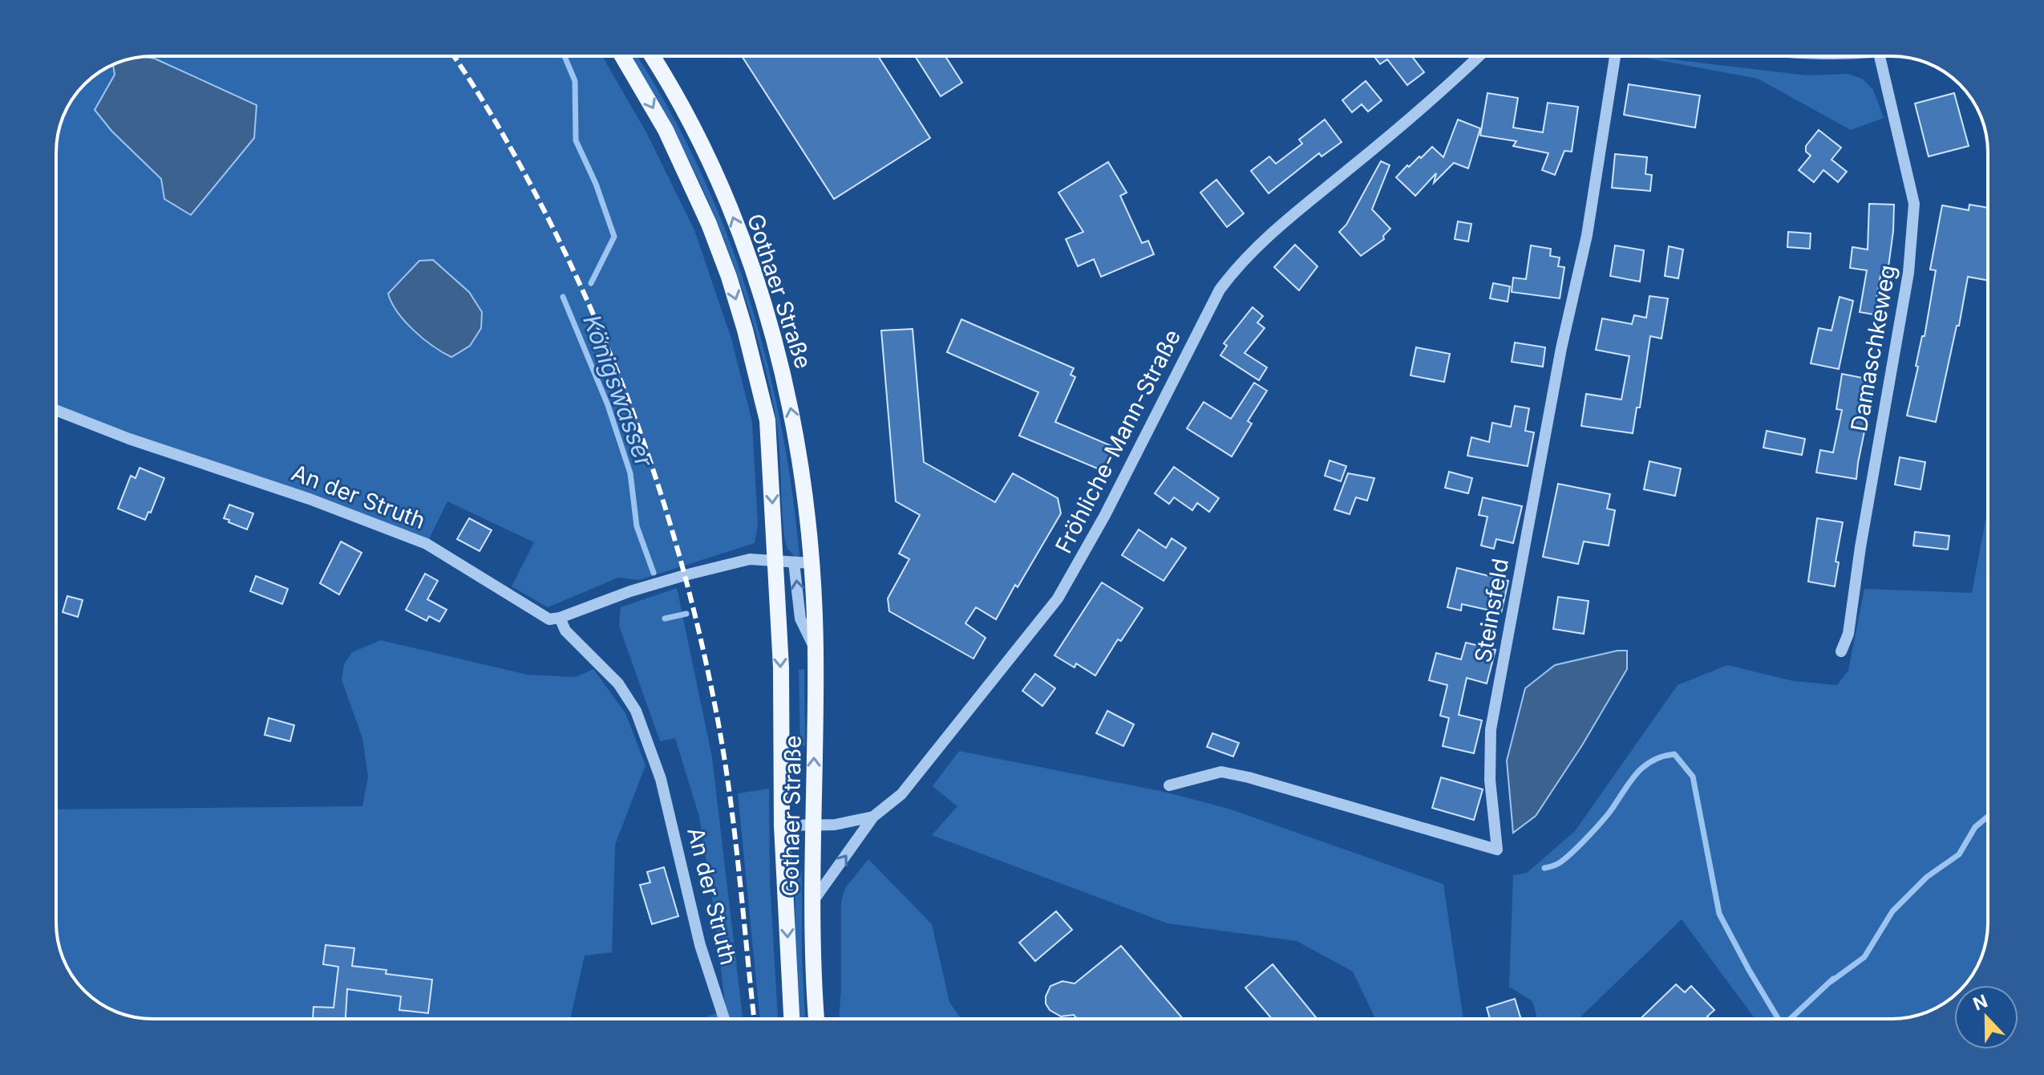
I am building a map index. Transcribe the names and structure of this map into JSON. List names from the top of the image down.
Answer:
{
  "streets": {
    "main road": ["Gothaer Straße"],
    "street": [
      "Damaschkeweg",
      "Fröhliche-Mann-Straße",
      "An der Struth",
      "Steinsfeld"
    ]
  },
  "crossings": [
    ["Gothaer Straße", "Fröhliche-Mann-Straße"]
  ],
  "water": ["Königswasser"],
  "north": "top"
}
